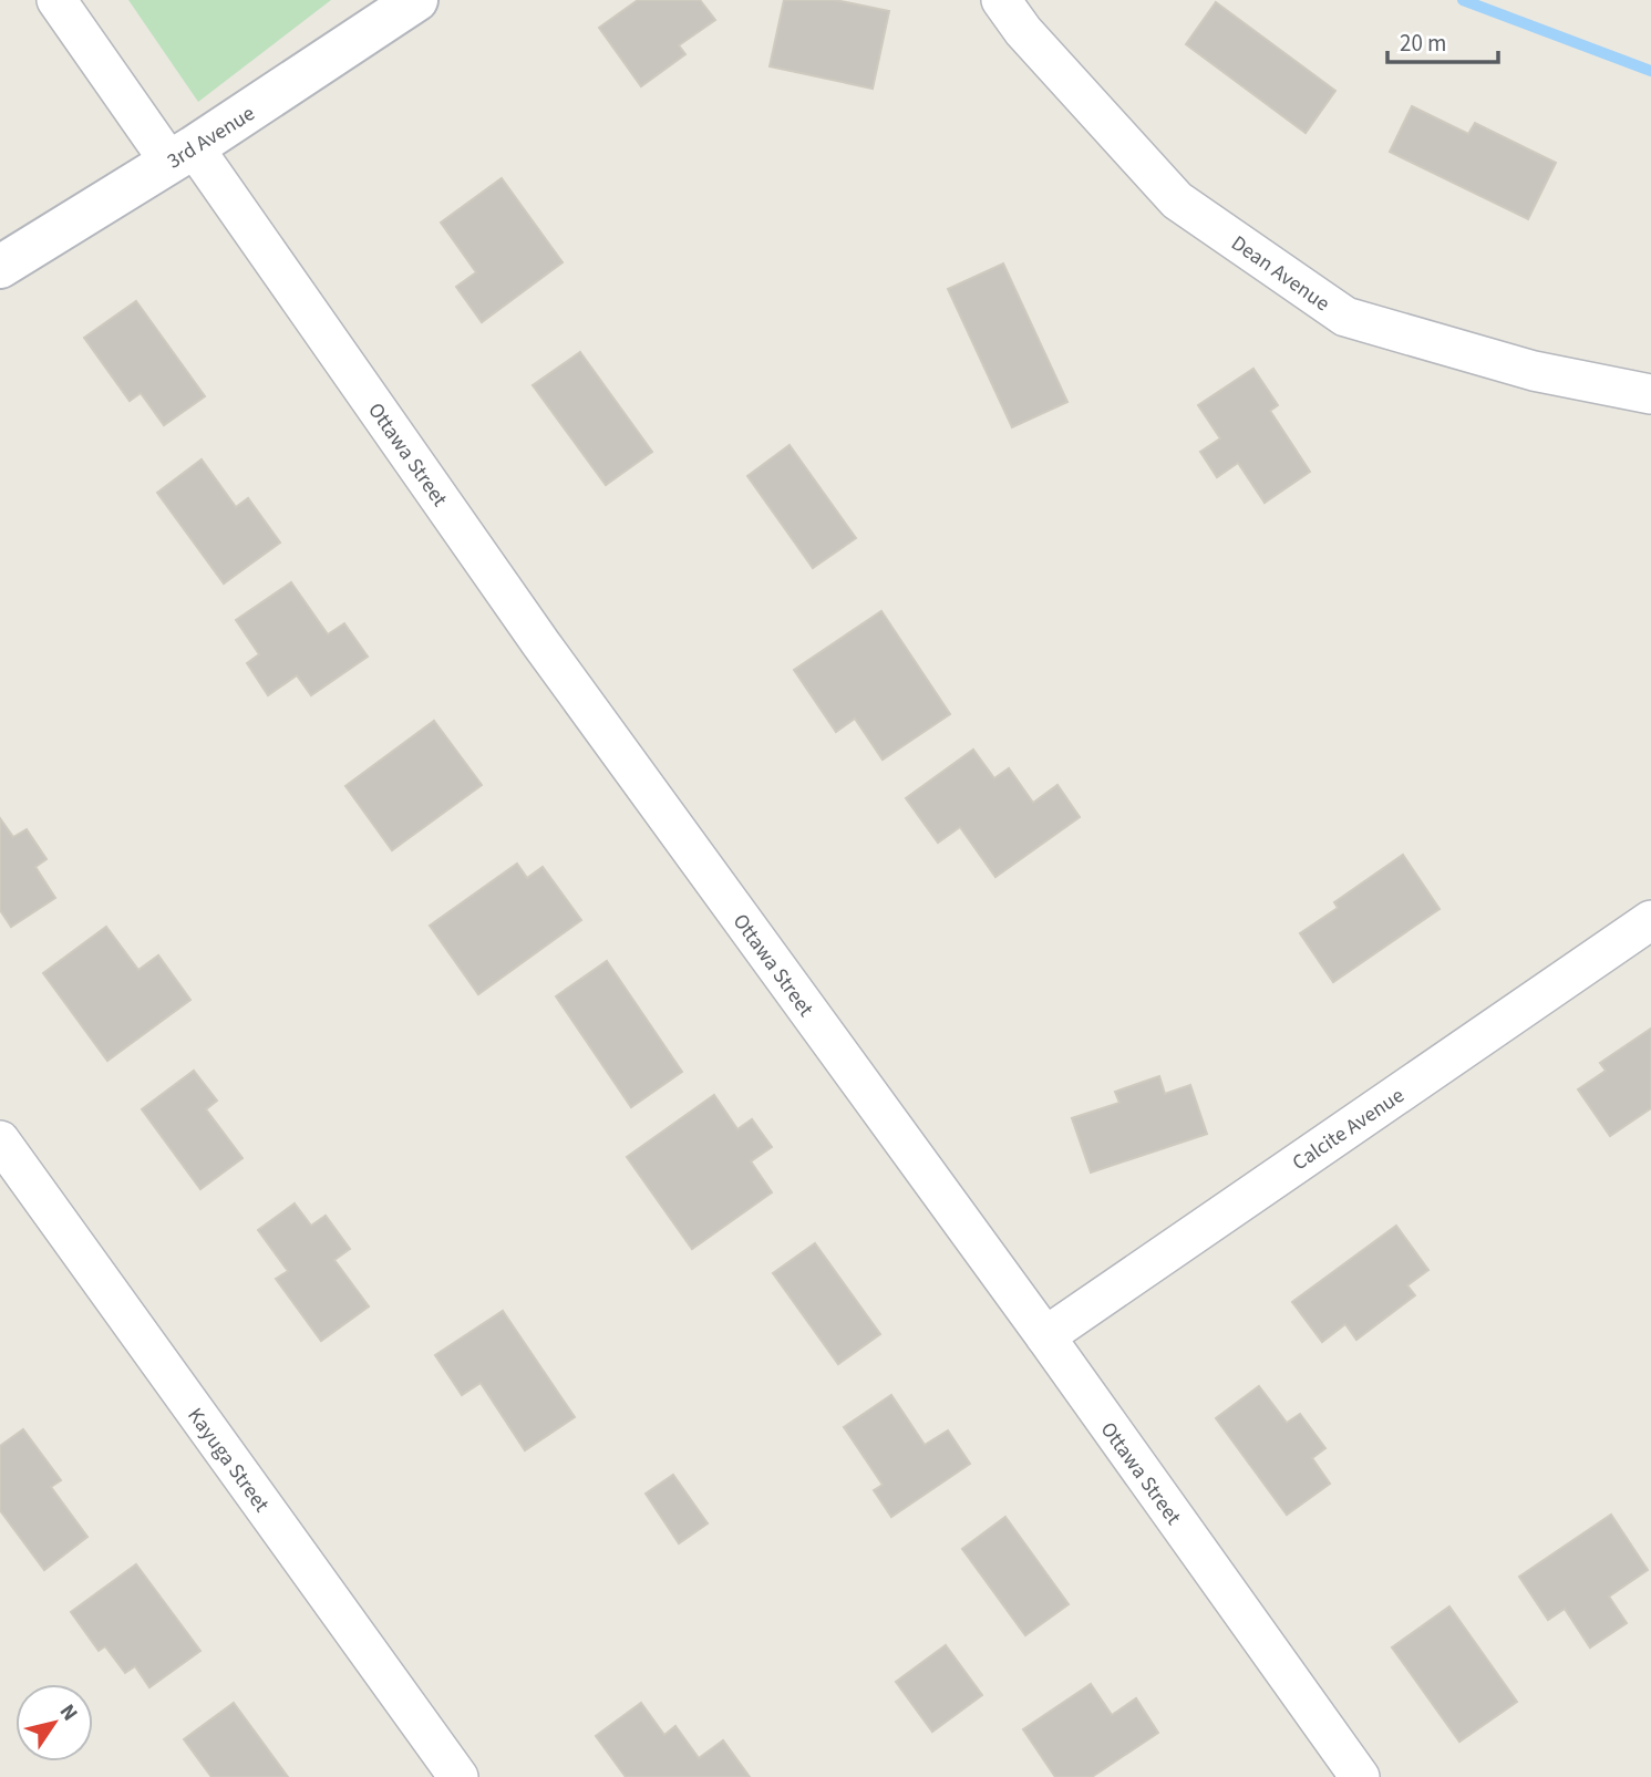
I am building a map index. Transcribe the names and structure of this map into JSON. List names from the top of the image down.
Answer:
{
  "streets": {
    "street": [
      "3rd Avenue",
      "Dean Avenue",
      "Ottawa Street",
      "Calcite Avenue",
      "Kayuga Street"
    ]
  },
  "crossings": [
    ["3rd Avenue", "Ottawa Street"],
    ["Ottawa Street", "Calcite Avenue"]
  ],
  "scale_bar": "20 m",
  "north": "top right"
}
